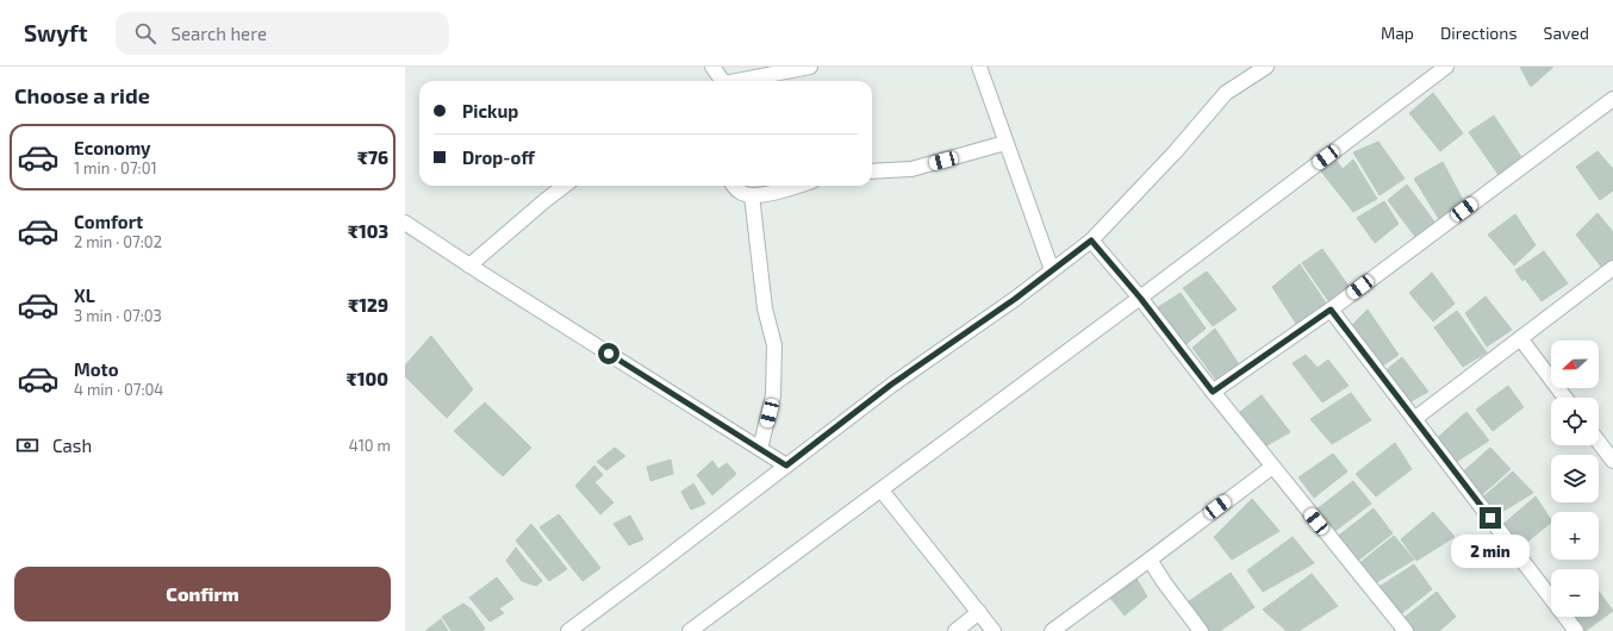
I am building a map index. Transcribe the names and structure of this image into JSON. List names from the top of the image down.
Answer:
{
  "north": "left",
  "page": {
    "header": "Swyft",
    "search": "Search here",
    "nav": ["Map", "Directions", "Saved"],
    "heading": "Choose a ride",
    "banner": ["Pickup", "Drop-off"],
    "list": [
      {
        "name": "Economy",
        "note": "1 min · 07:01",
        "value": "₹76"
      },
      {
        "name": "Comfort",
        "note": "2 min · 07:02",
        "value": "₹103"
      },
      {
        "name": "XL",
        "note": "3 min · 07:03",
        "value": "₹129"
      },
      {
        "name": "Moto",
        "note": "4 min · 07:04",
        "value": "₹100"
      }
    ],
    "map_buttons": ["+", "−"],
    "pay": ["Cash", "410 m"],
    "bubble": "2 min",
    "buttons": "Confirm"
  }
}
